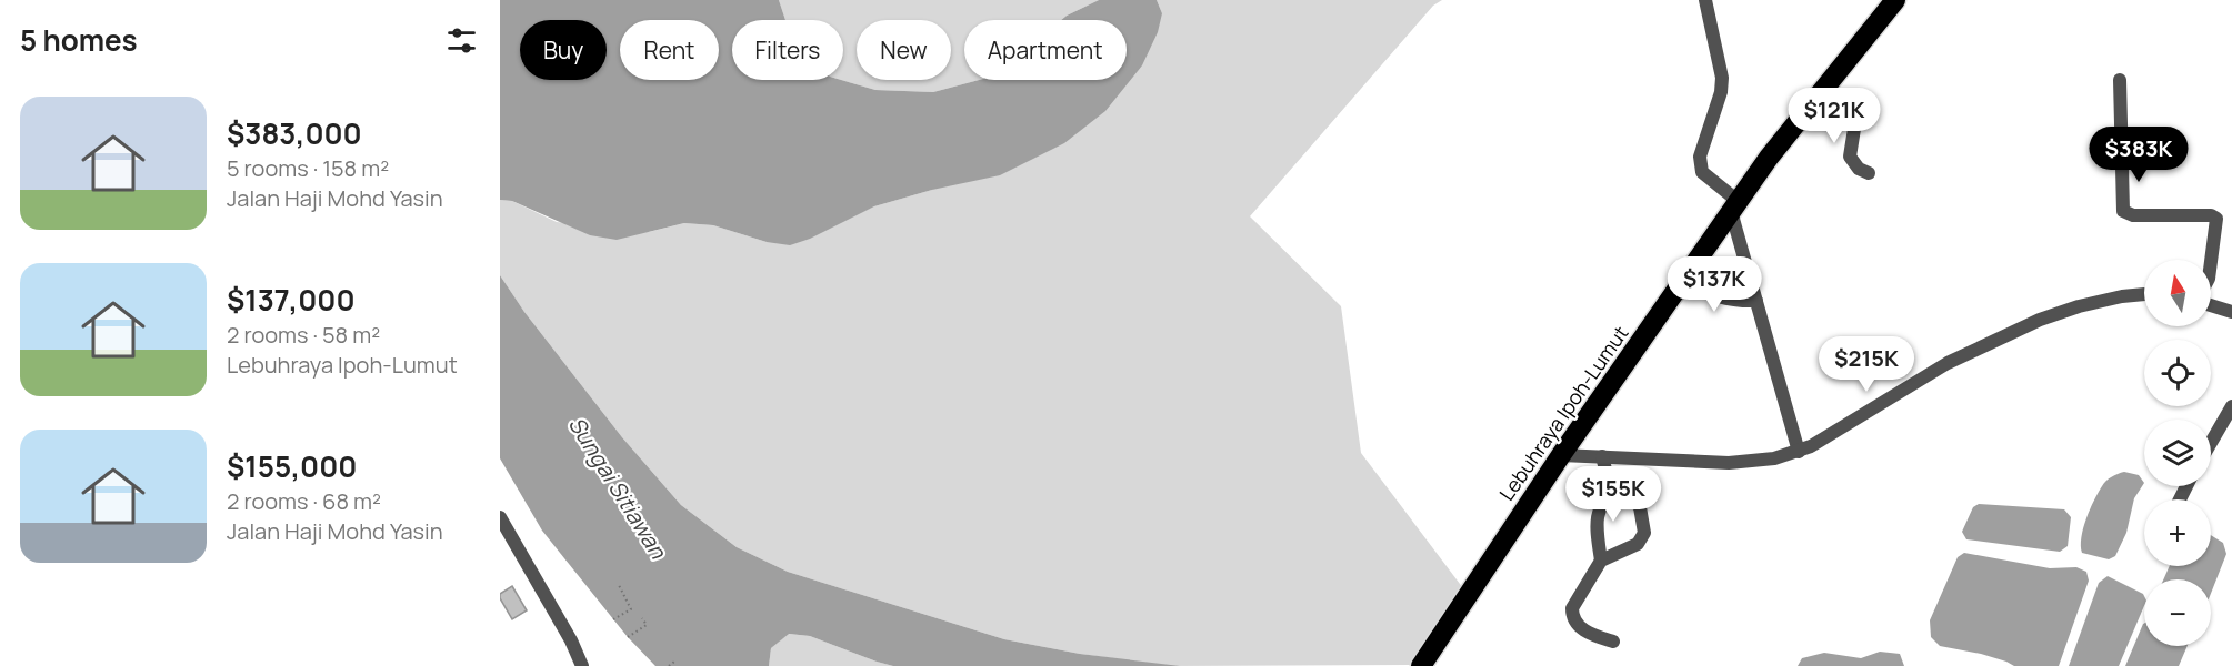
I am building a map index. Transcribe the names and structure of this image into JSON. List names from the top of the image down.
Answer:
{
  "streets": {
    "highway": ["Lebuhraya Ipoh-Lumut"]
  },
  "water": ["Sungai Sitiawan"],
  "north": "top",
  "page": {
    "heading": "5 homes",
    "chip": [
      "Buy",
      "Rent",
      "Filters",
      "New",
      "Apartment"
    ],
    "list": [
      {
        "name": "$383,000",
        "note": "5 rooms · 158 m² · Jalan Haji Mohd Yasin"
      },
      {
        "name": "$137,000",
        "note": "2 rooms · 58 m² · Lebuhraya Ipoh-Lumut"
      },
      {
        "name": "$155,000",
        "note": "2 rooms · 68 m² · Jalan Haji Mohd Yasin"
      }
    ],
    "price": [
      "$121K",
      "$383K",
      "$137K",
      "$215K",
      "$155K"
    ],
    "map_buttons": ["+", "−"]
  }
}
